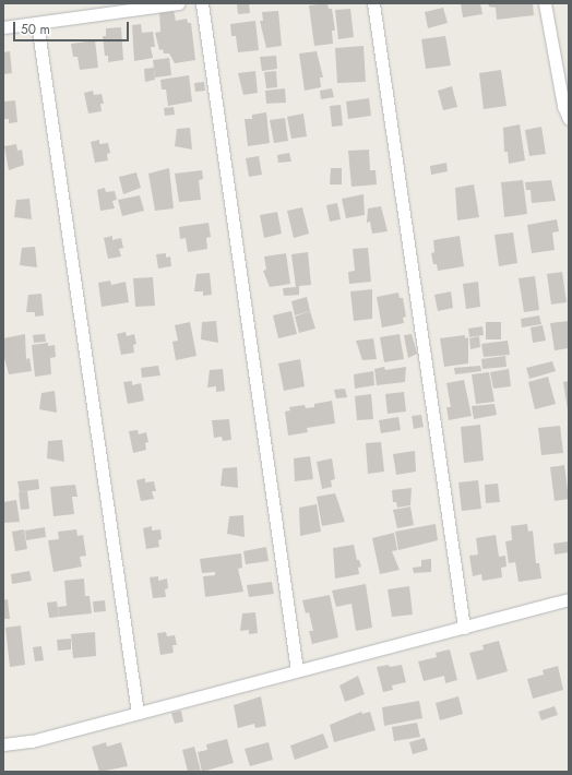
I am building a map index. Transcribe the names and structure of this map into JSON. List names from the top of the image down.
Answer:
{
  "scale_bar": "50 m"
}
